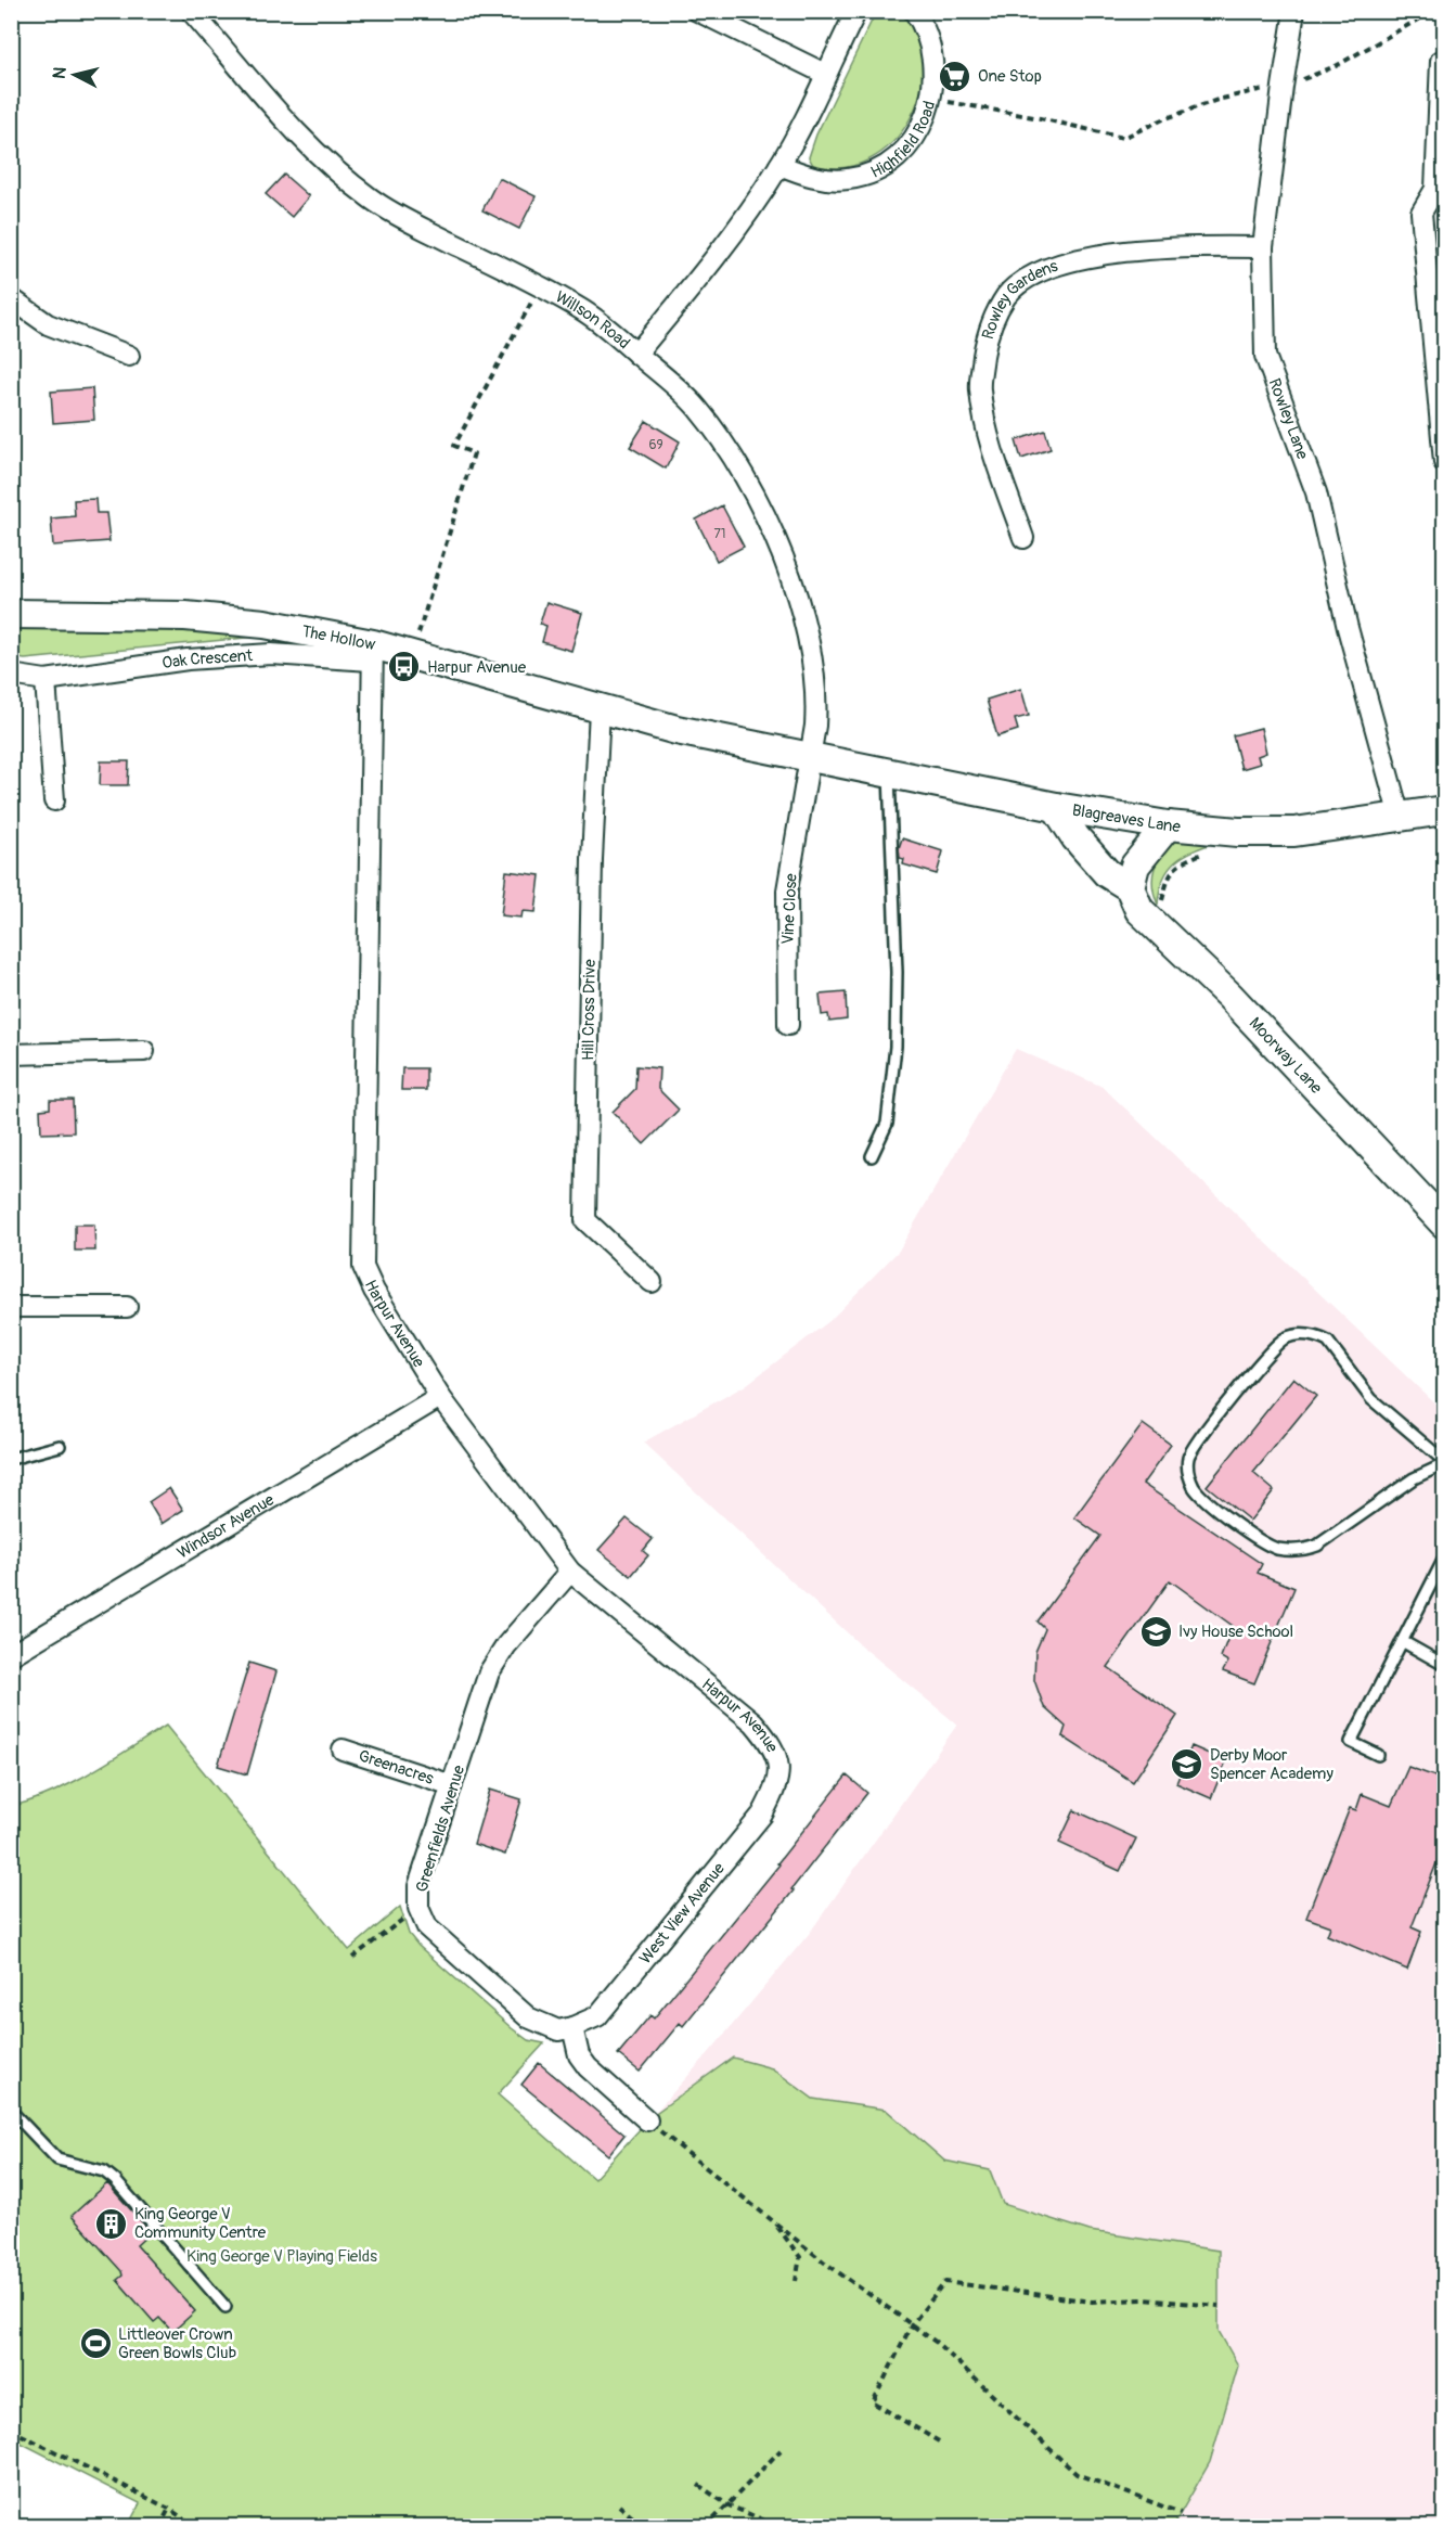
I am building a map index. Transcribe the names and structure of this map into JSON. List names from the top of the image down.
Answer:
{
  "streets": {
    "street": [
      "Highfield Road",
      "Rowley Gardens",
      "Willson Road",
      "Rowley Lane",
      "The Hollow",
      "Oak Crescent",
      "Blagreaves Lane",
      "Vine Close",
      "Hill Cross Drive",
      "Moorway Lane",
      "Harpur Avenue",
      "Windsor Avenue",
      "Greenacres",
      "Greenfields Avenue",
      "West View Avenue"
    ]
  },
  "crossings": [
    ["Rowley Gardens", "Rowley Lane"],
    ["Willson Road", "The Hollow"],
    ["Willson Road", "Blagreaves Lane"],
    ["Willson Road", "Vine Close"],
    ["Rowley Lane", "Blagreaves Lane"],
    ["The Hollow", "Oak Crescent"],
    ["The Hollow", "Blagreaves Lane"],
    ["The Hollow", "Vine Close"],
    ["The Hollow", "Hill Cross Drive"],
    ["The Hollow", "Harpur Avenue"],
    ["Oak Crescent", "Harpur Avenue"],
    ["Blagreaves Lane", "Vine Close"],
    ["Blagreaves Lane", "Moorway Lane"],
    ["Harpur Avenue", "Windsor Avenue"],
    ["Harpur Avenue", "Greenfields Avenue"],
    ["Harpur Avenue", "West View Avenue"],
    ["Greenacres", "Greenfields Avenue"],
    ["Greenfields Avenue", "West View Avenue"]
  ],
  "parks": ["King George V Playing Fields"],
  "places": {
    "supermarket": ["One Stop"],
    "bus stop": ["Harpur Avenue"],
    "school or university": ["Ivy House School", "Derby Moor Spencer Academy"],
    "building": ["King George V Community Centre"],
    "sports": ["Littleover Crown Green Bowls Club"]
  },
  "house_numbers": ["69", "71"],
  "north": "left"
}
